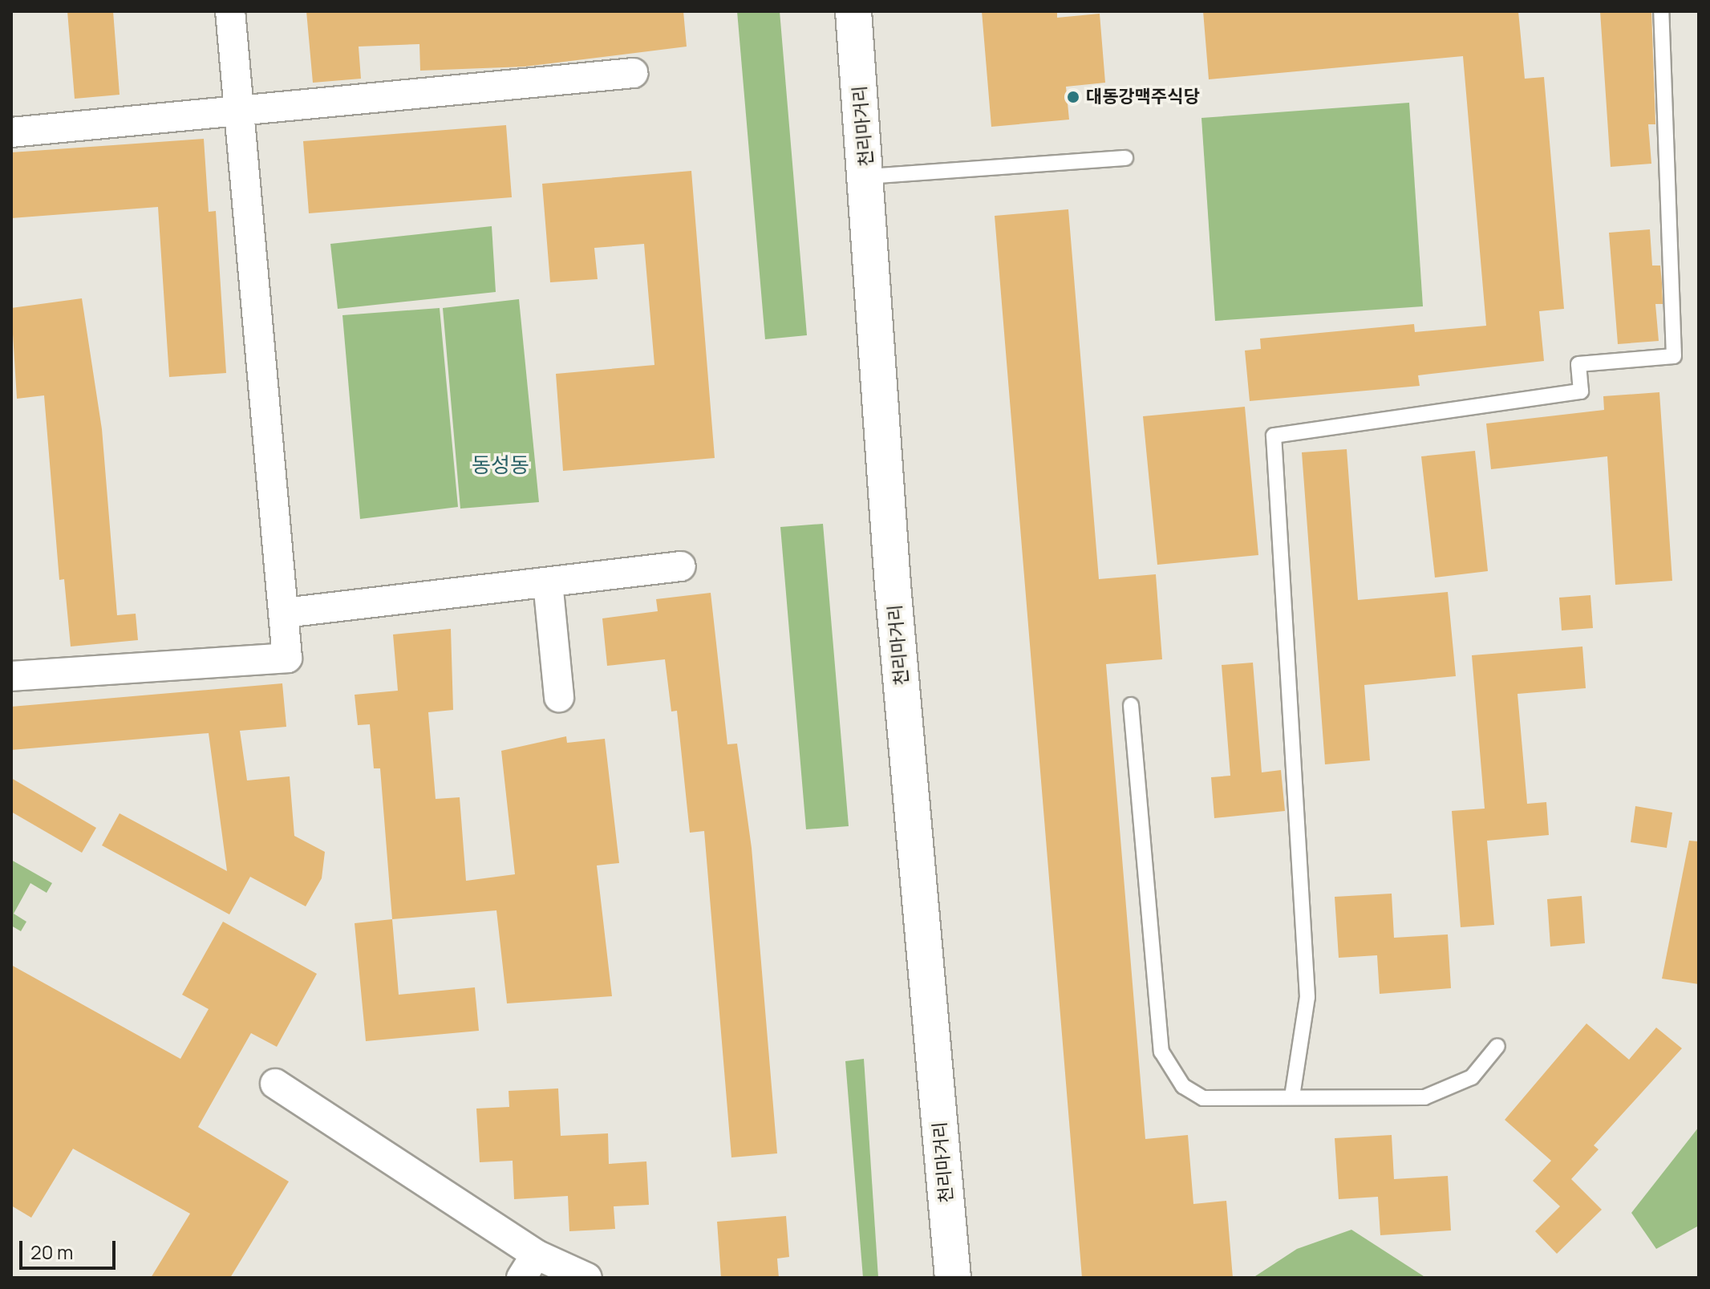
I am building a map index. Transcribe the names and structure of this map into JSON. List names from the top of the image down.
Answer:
{
  "streets": {
    "main road": ["천리마거리"]
  },
  "districts": ["동성동"],
  "places": ["대동강맥주식당"],
  "scale_bar": "20 m"
}
